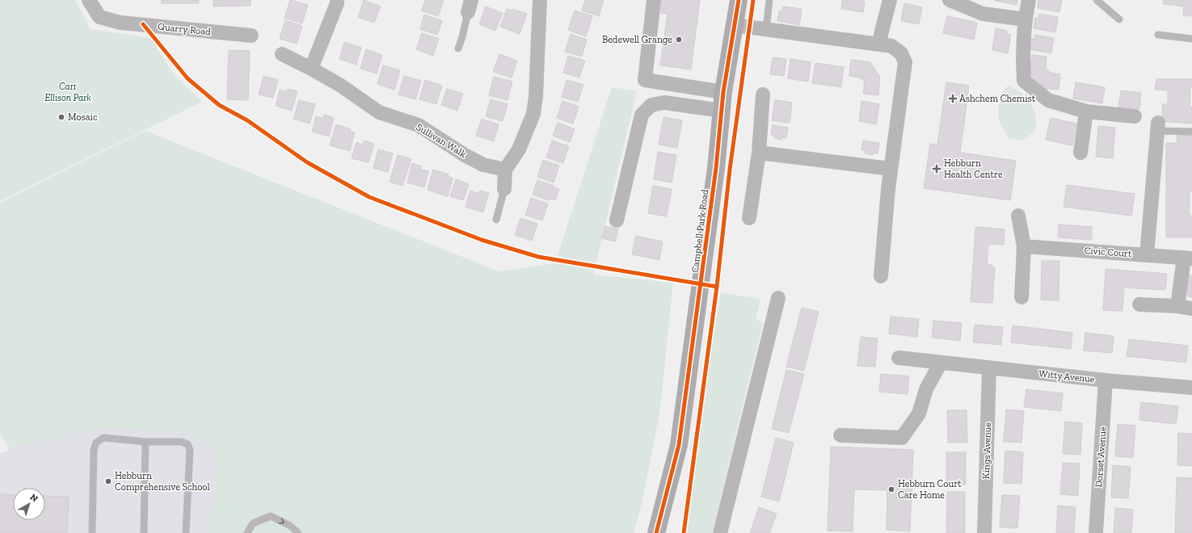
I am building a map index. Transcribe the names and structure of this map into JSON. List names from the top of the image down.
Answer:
{
  "streets": {
    "street": [
      "Quarry Road",
      "Sullivan Walk",
      "Campbell Park Road",
      "Civic Court",
      "Witty Avenue",
      "Kings Avenue",
      "Dorset Avenue"
    ]
  },
  "crossings": [
    ["Witty Avenue", "Kings Avenue"],
    ["Witty Avenue", "Dorset Avenue"]
  ],
  "parks": ["Carr Ellison Park"],
  "places": {
    "other": [
      "Bedewell Grange",
      "Mosaic",
      "Hebburn Comprehensive School",
      "Hebburn Court Care Home"
    ],
    "health": ["Ashchem Chemist", "Hebburn Health Centre"]
  },
  "north": "top right"
}
